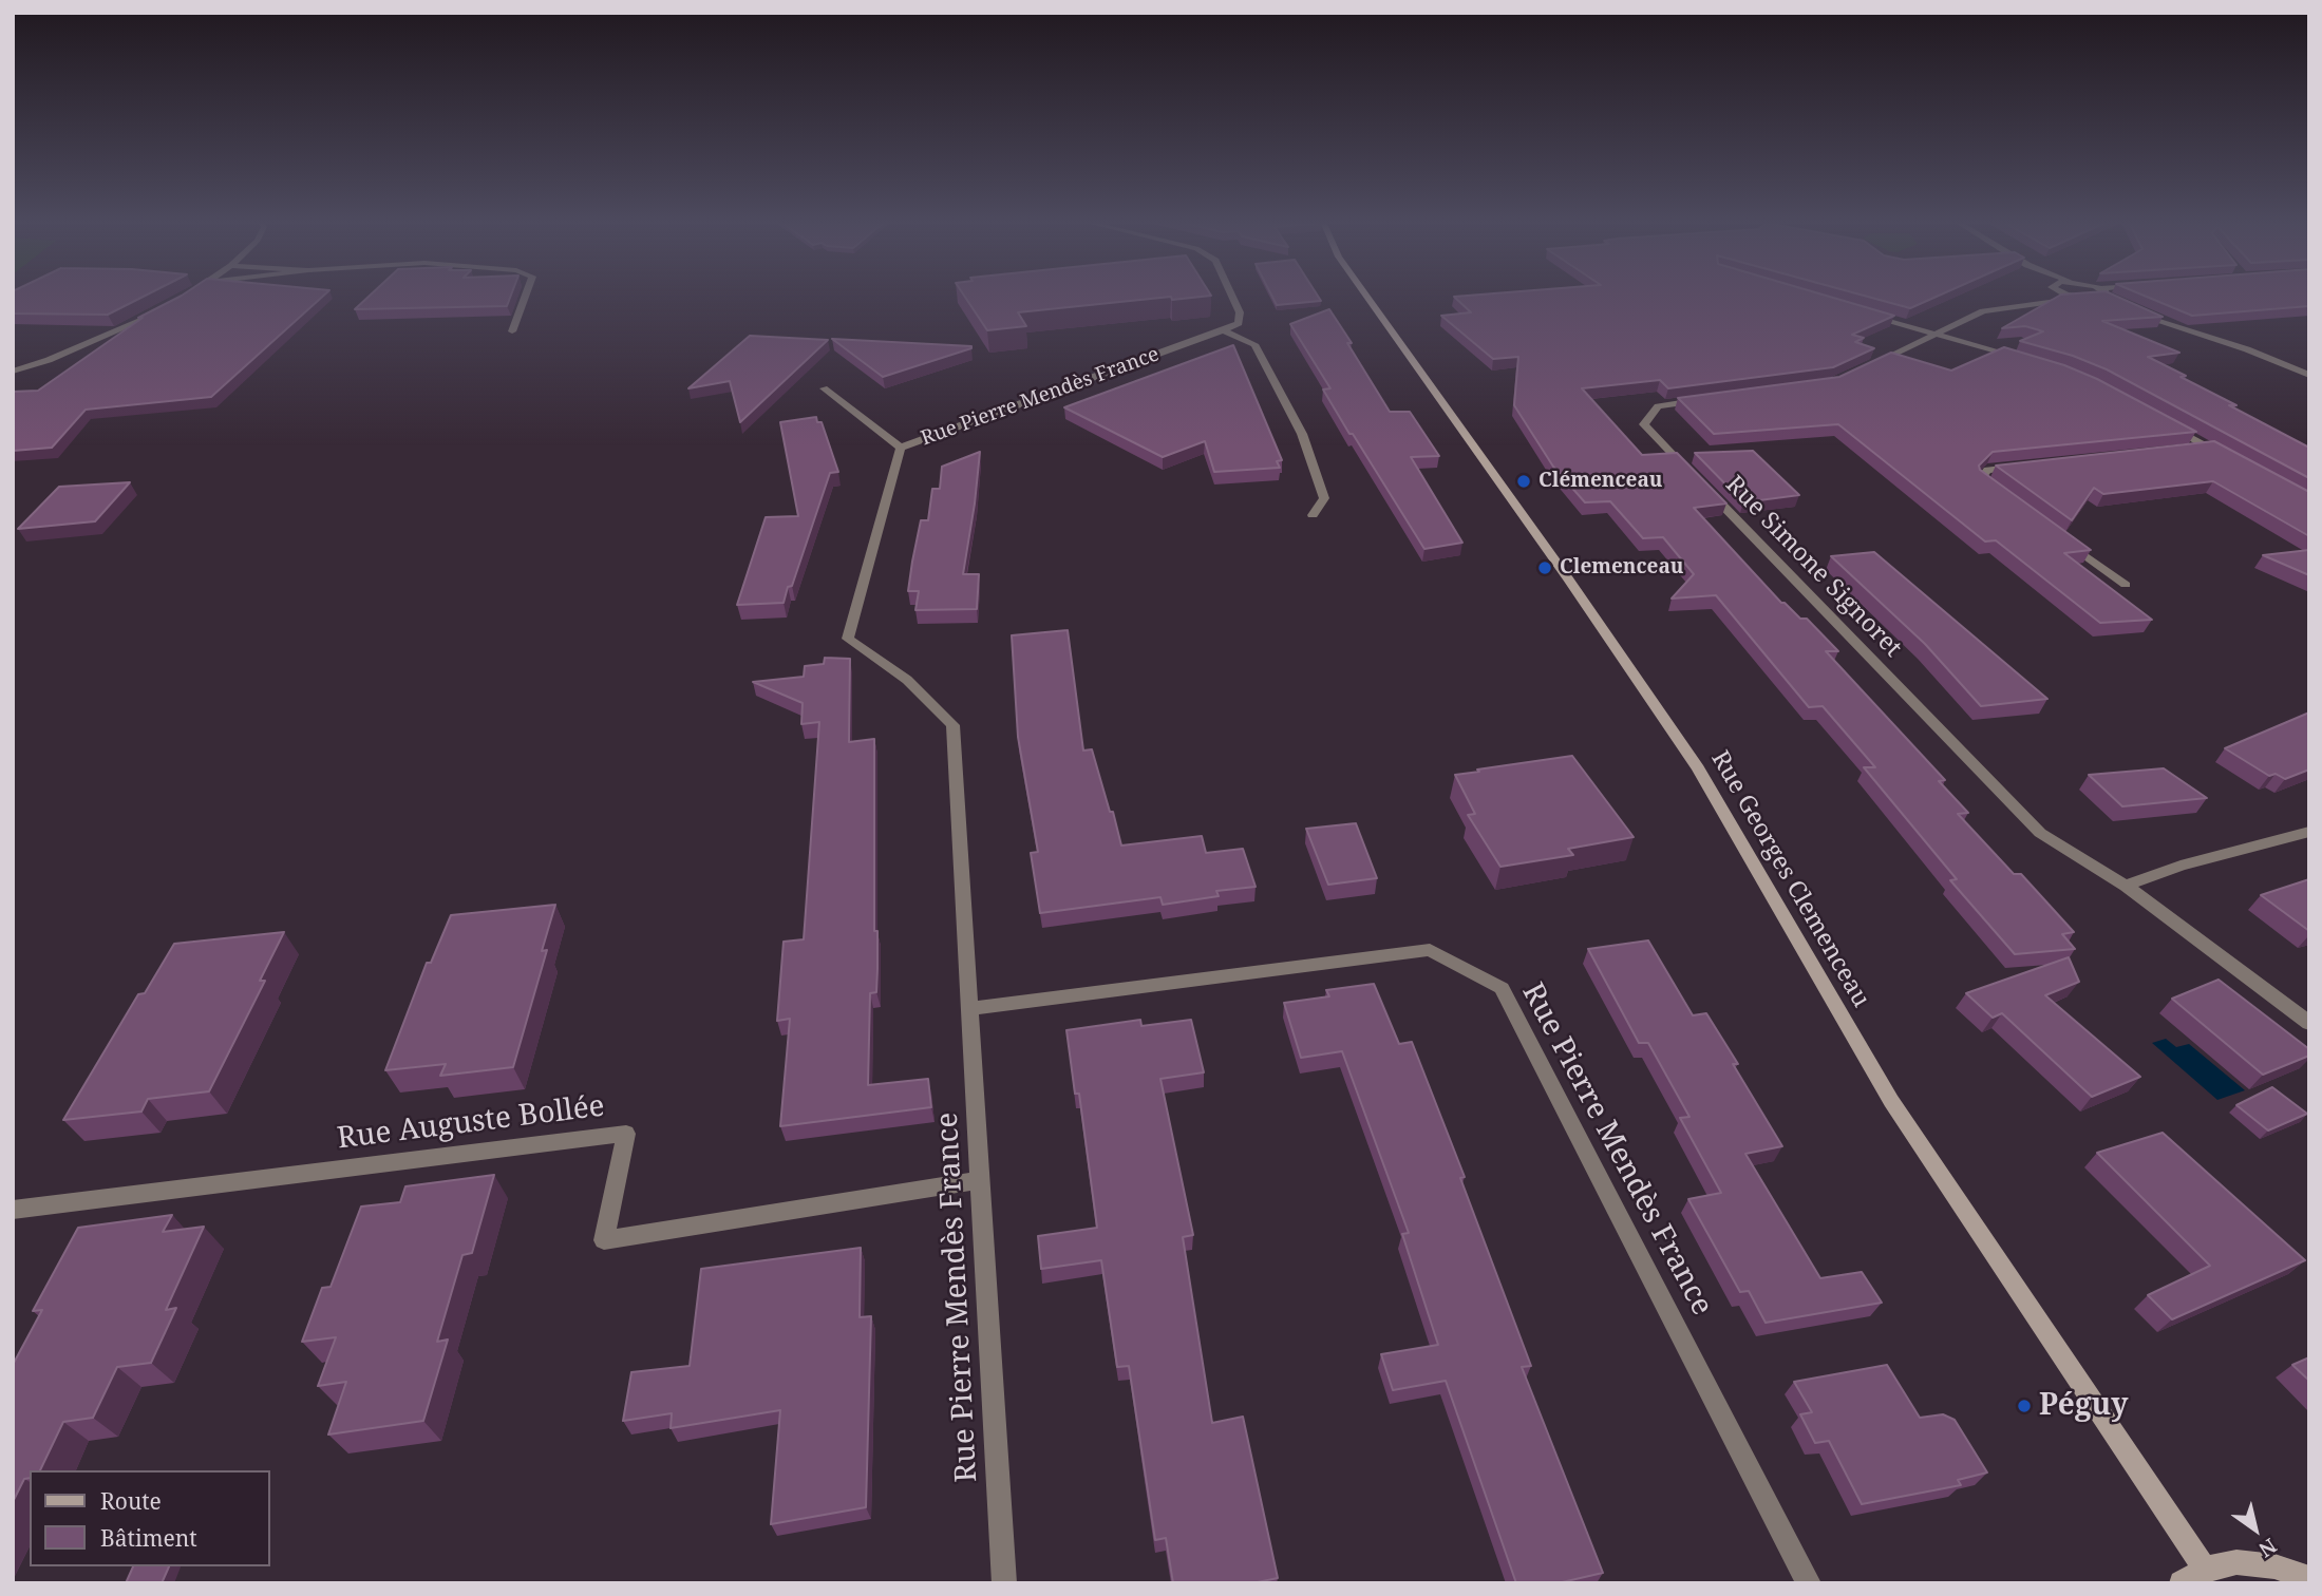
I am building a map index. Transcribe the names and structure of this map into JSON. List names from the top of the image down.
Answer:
{
  "streets": {
    "street": [
      "Rue Pierre Mendès France",
      "Rue Simone Signoret",
      "Rue Georges Clemenceau",
      "Rue Auguste Bollée"
    ]
  },
  "crossings": [
    ["Rue Pierre Mendès France", "Rue Auguste Bollée"]
  ],
  "places": ["Clémenceau", "Clemenceau", "Péguy"],
  "legend": ["Route", "Bâtiment"],
  "north": "bottom right"
}
